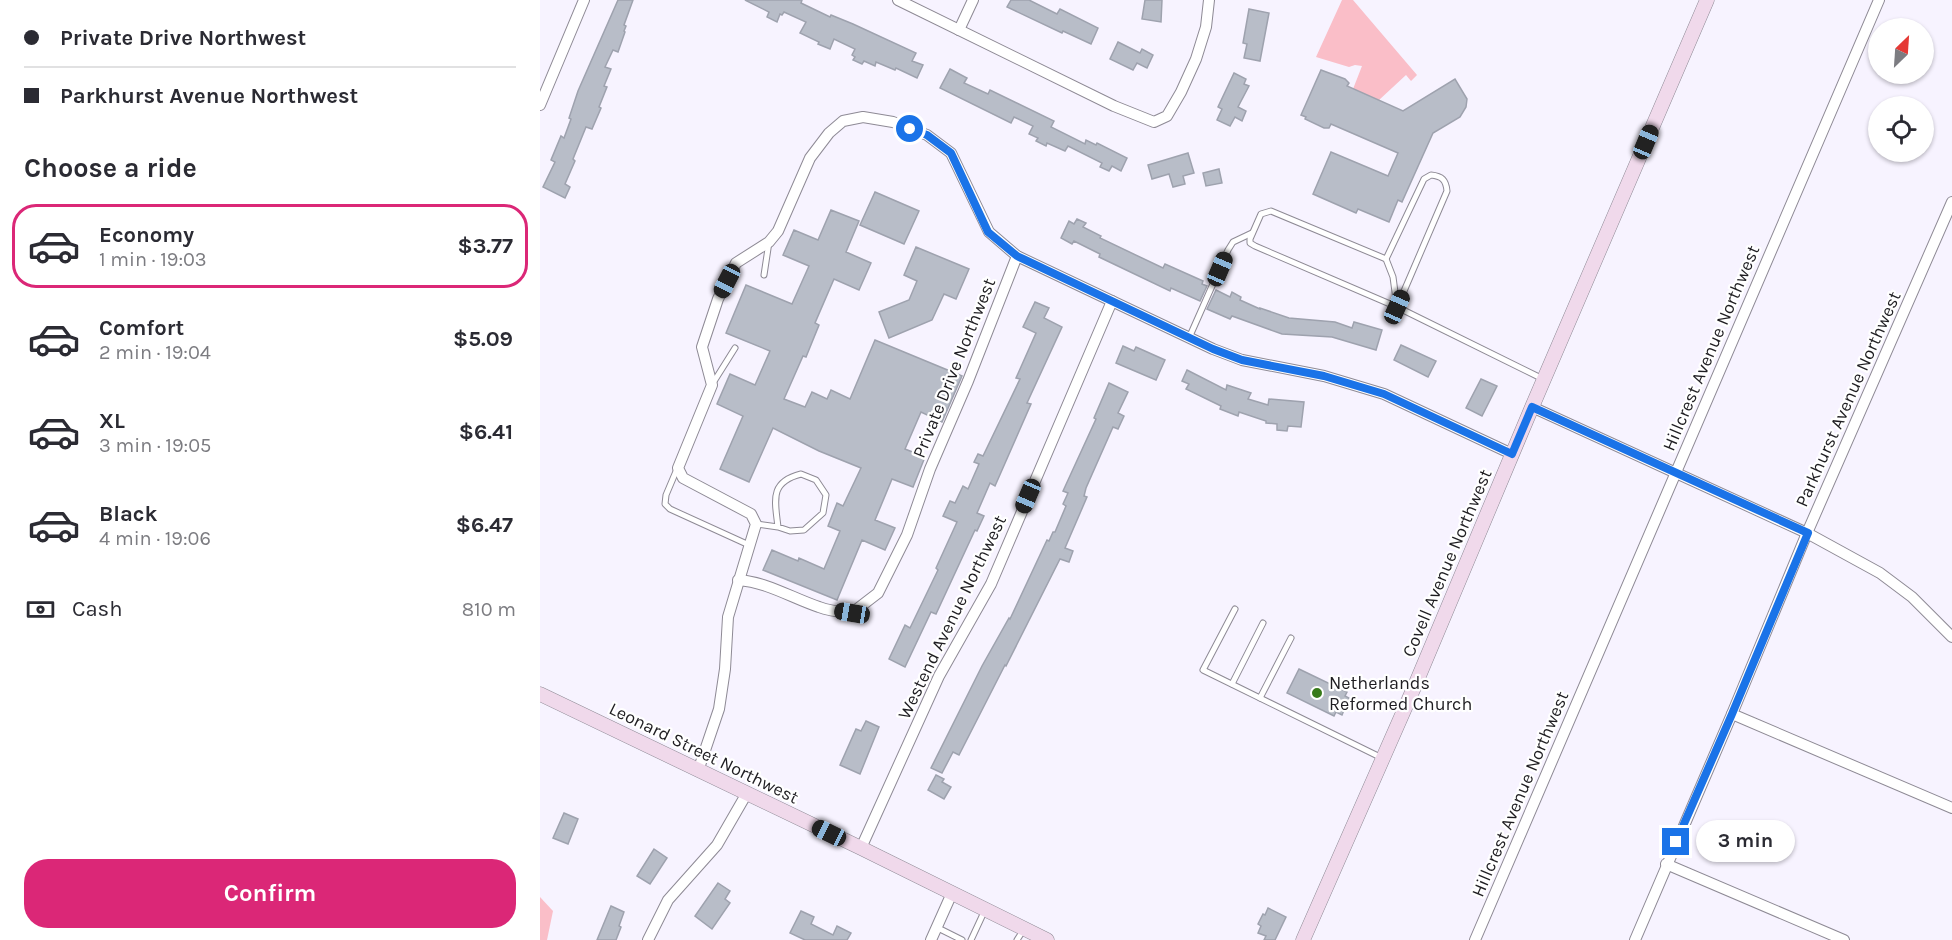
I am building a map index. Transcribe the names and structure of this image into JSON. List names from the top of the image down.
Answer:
{
  "streets": {
    "street": [
      "Hillcrest Avenue Northwest",
      "Private Drive Northwest",
      "Parkhurst Avenue Northwest",
      "Covell Avenue Northwest",
      "Westend Avenue Northwest",
      "Leonard Street Northwest"
    ]
  },
  "crossings": [
    ["Westend Avenue Northwest", "Leonard Street Northwest"]
  ],
  "places": ["Netherlands Reformed Church"],
  "north": "top right",
  "page": {
    "banner": ["Private Drive Northwest", "Parkhurst Avenue Northwest"],
    "heading": "Choose a ride",
    "list": [
      {
        "name": "Economy",
        "note": "1 min · 19:03",
        "value": "$3.77"
      },
      {
        "name": "Comfort",
        "note": "2 min · 19:04",
        "value": "$5.09"
      },
      {
        "name": "XL",
        "note": "3 min · 19:05",
        "value": "$6.41"
      },
      {
        "name": "Black",
        "note": "4 min · 19:06",
        "value": "$6.47"
      }
    ],
    "pay": ["Cash", "810 m"],
    "bubble": "3 min",
    "buttons": "Confirm"
  }
}
